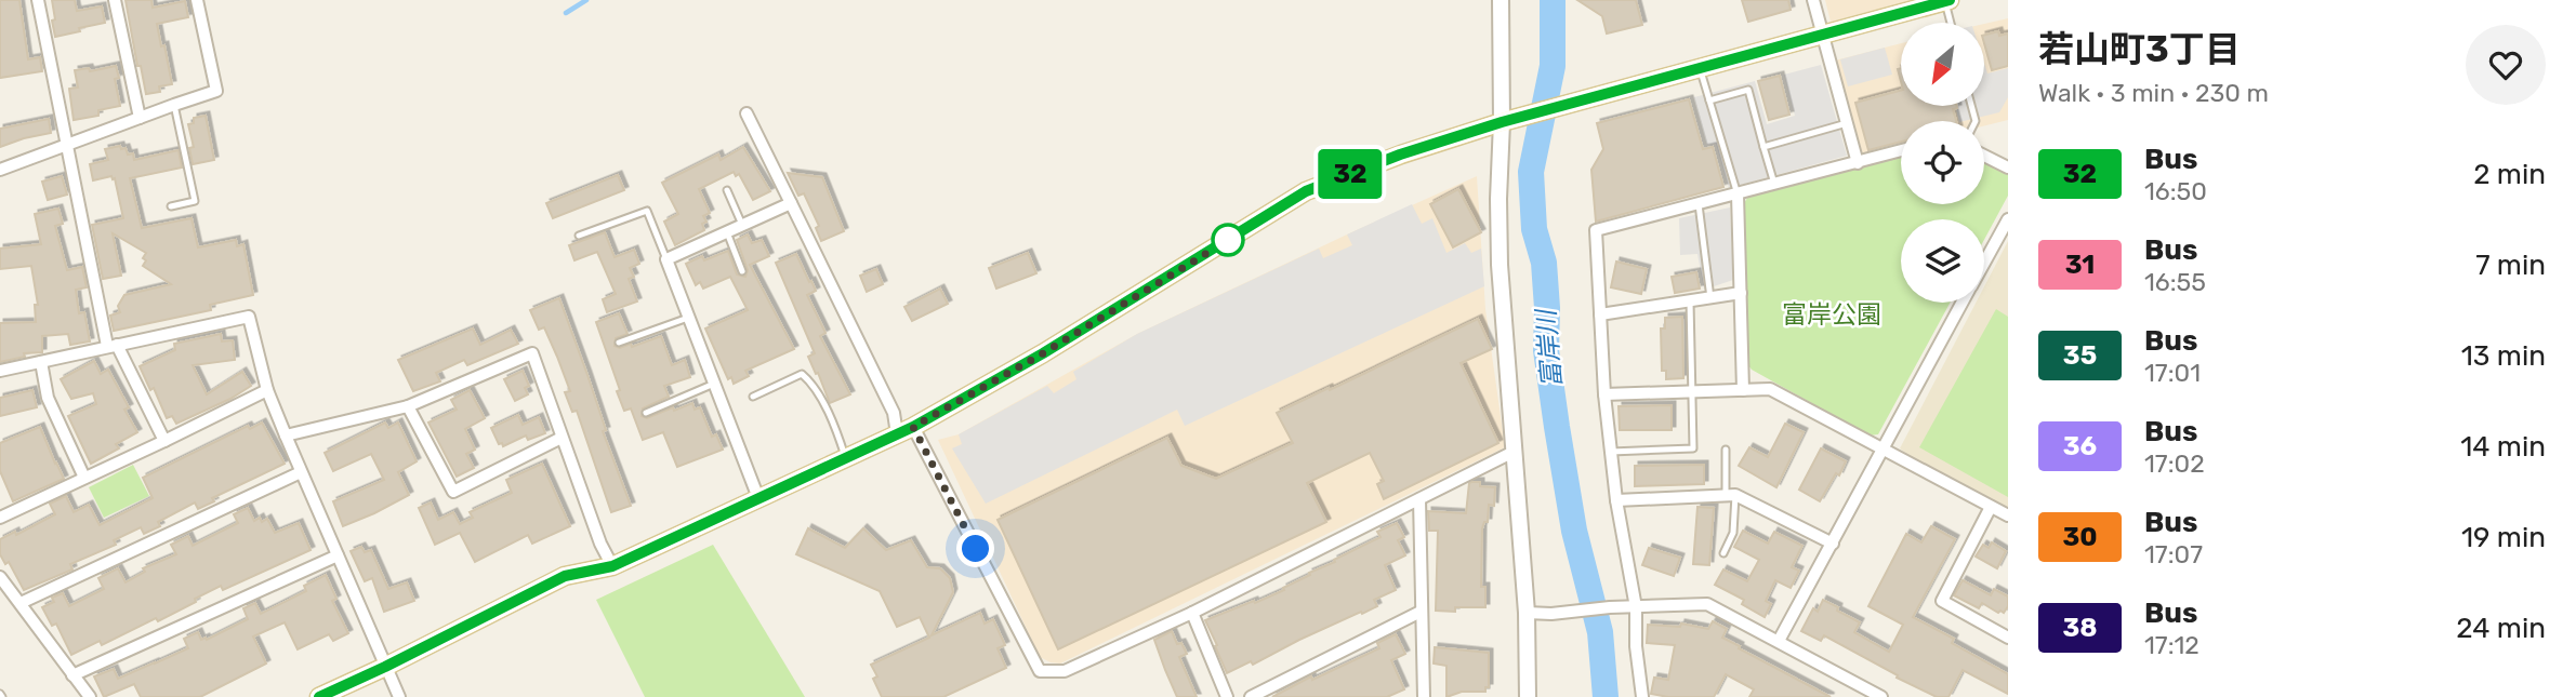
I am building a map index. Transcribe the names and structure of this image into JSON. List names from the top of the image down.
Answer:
{
  "water": ["富岸川"],
  "parks": ["富岸公園"],
  "lines": ["bus line 32"],
  "north": "bottom left",
  "page": {
    "on_map": "32",
    "heading": ["若山町3丁目", "Walk · 3 min · 230 m"],
    "list": [
      {
        "mark": "32",
        "name": "Bus",
        "note": "16:50",
        "value": "2 min"
      },
      {
        "mark": "31",
        "name": "Bus",
        "note": "16:55",
        "value": "7 min"
      },
      {
        "mark": "35",
        "name": "Bus",
        "note": "17:01",
        "value": "13 min"
      },
      {
        "mark": "36",
        "name": "Bus",
        "note": "17:02",
        "value": "14 min"
      },
      {
        "mark": "30",
        "name": "Bus",
        "note": "17:07",
        "value": "19 min"
      },
      {
        "mark": "38",
        "name": "Bus",
        "note": "17:12",
        "value": "24 min"
      }
    ]
  }
}
